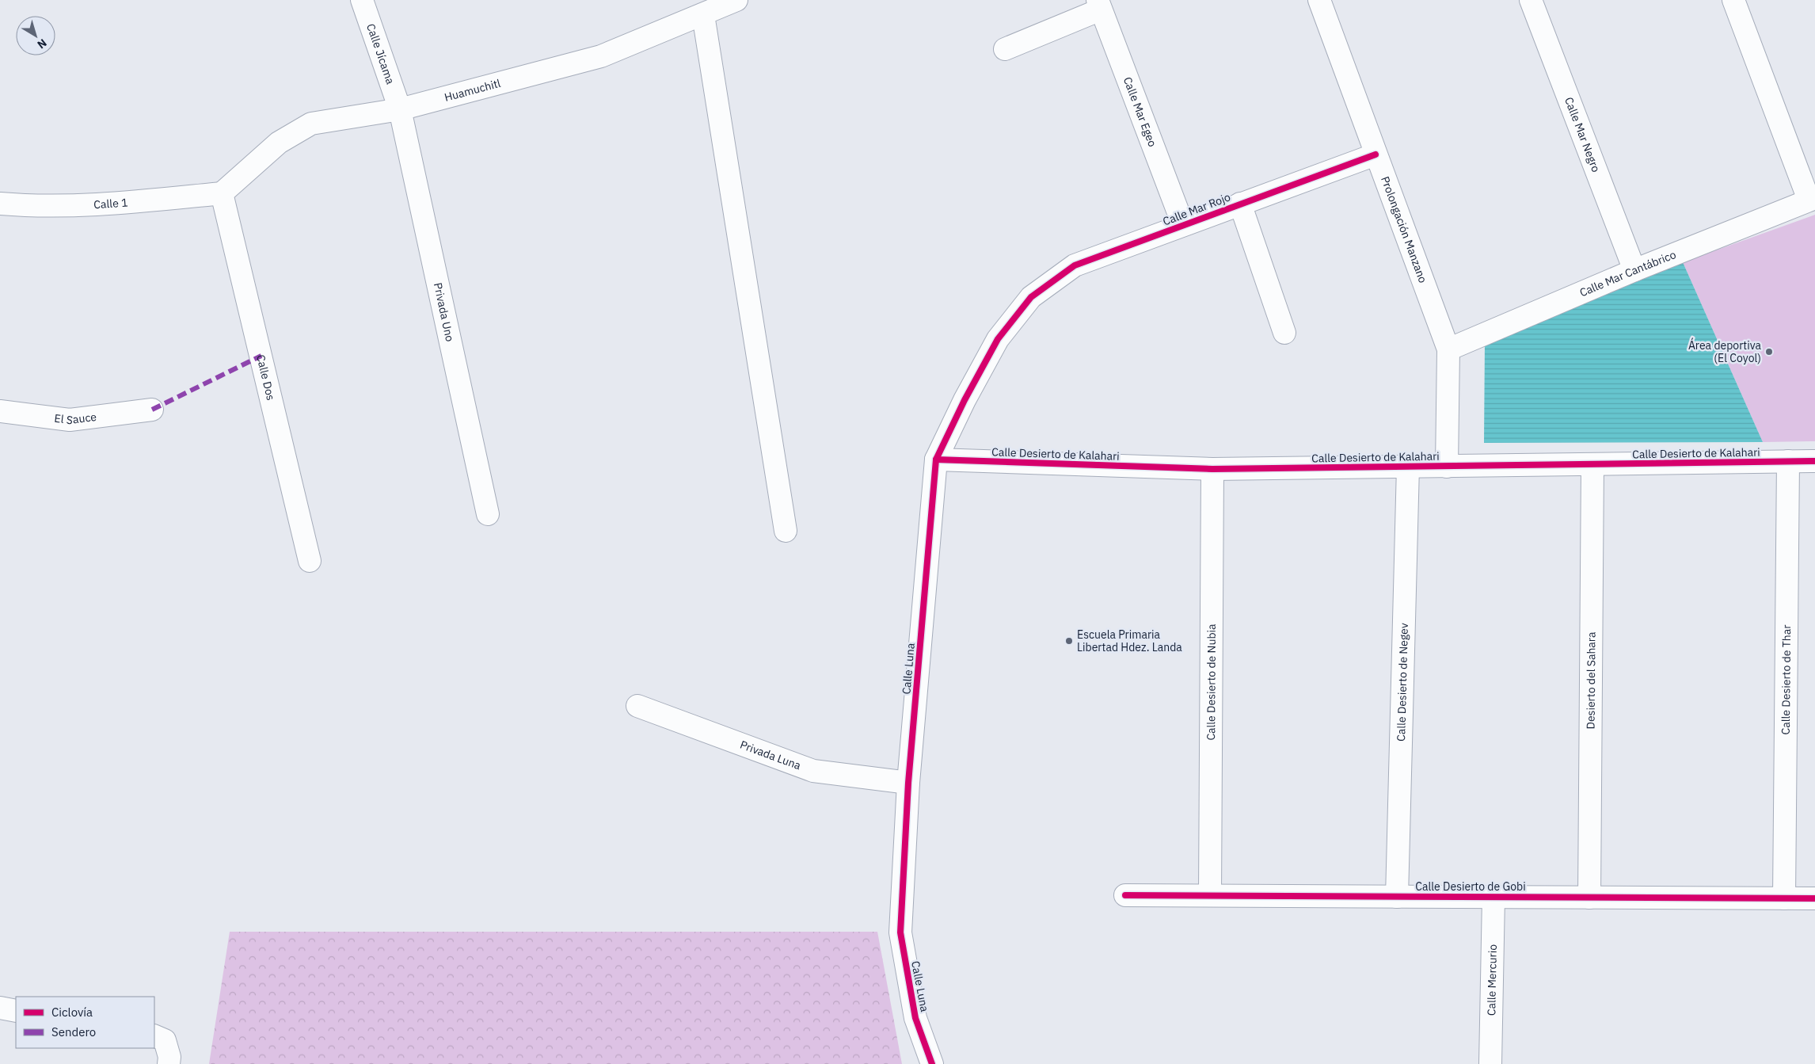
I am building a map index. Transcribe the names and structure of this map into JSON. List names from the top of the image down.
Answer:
{
  "streets": {
    "street": [
      "Calle Jícama",
      "Huamuchitl",
      "Calle Mar Egeo",
      "Calle Mar Negro",
      "Calle 1",
      "Calle Mar Rojo",
      "Prolongación Manzano",
      "Calle Mar Cantábrico",
      "Privada Uno",
      "Calle Dos",
      "El Sauce",
      "Calle Desierto de Kalahari",
      "Calle Luna",
      "Calle Desierto de Thar",
      "Desierto del Sahara",
      "Calle Desierto de Negev",
      "Calle Desierto de Nubia",
      "Privada Luna",
      "Calle Desierto de Gobi",
      "Calle Mercurio"
    ]
  },
  "crossings": [
    ["Calle Jícama", "Huamuchitl"],
    ["Calle Jícama", "Privada Uno"],
    ["Huamuchitl", "Calle 1"],
    ["Huamuchitl", "Privada Uno"],
    ["Huamuchitl", "Calle Dos"],
    ["Calle Mar Egeo", "Calle Mar Rojo"],
    ["Calle Mar Negro", "Calle Mar Cantábrico"],
    ["Calle 1", "Calle Dos"],
    ["Calle Mar Rojo", "Prolongación Manzano"],
    ["Calle Mar Rojo", "Calle Luna"],
    ["Prolongación Manzano", "Calle Mar Cantábrico"],
    ["Prolongación Manzano", "Calle Desierto de Kalahari"],
    ["Calle Desierto de Kalahari", "Calle Luna"],
    ["Calle Desierto de Kalahari", "Calle Desierto de Thar"],
    ["Calle Desierto de Kalahari", "Desierto del Sahara"],
    ["Calle Desierto de Kalahari", "Calle Desierto de Negev"],
    ["Calle Desierto de Kalahari", "Calle Desierto de Nubia"],
    ["Calle Luna", "Privada Luna"],
    ["Calle Desierto de Thar", "Calle Desierto de Gobi"],
    ["Desierto del Sahara", "Calle Desierto de Gobi"],
    ["Calle Desierto de Negev", "Calle Desierto de Gobi"],
    ["Calle Desierto de Nubia", "Calle Desierto de Gobi"],
    ["Calle Desierto de Gobi", "Calle Mercurio"]
  ],
  "places": ["Área deportiva (El Coyol)", "Escuela Primaria Libertad Hdez. Landa"],
  "legend": ["Ciclovía", "Sendero"],
  "north": "bottom right"
}
